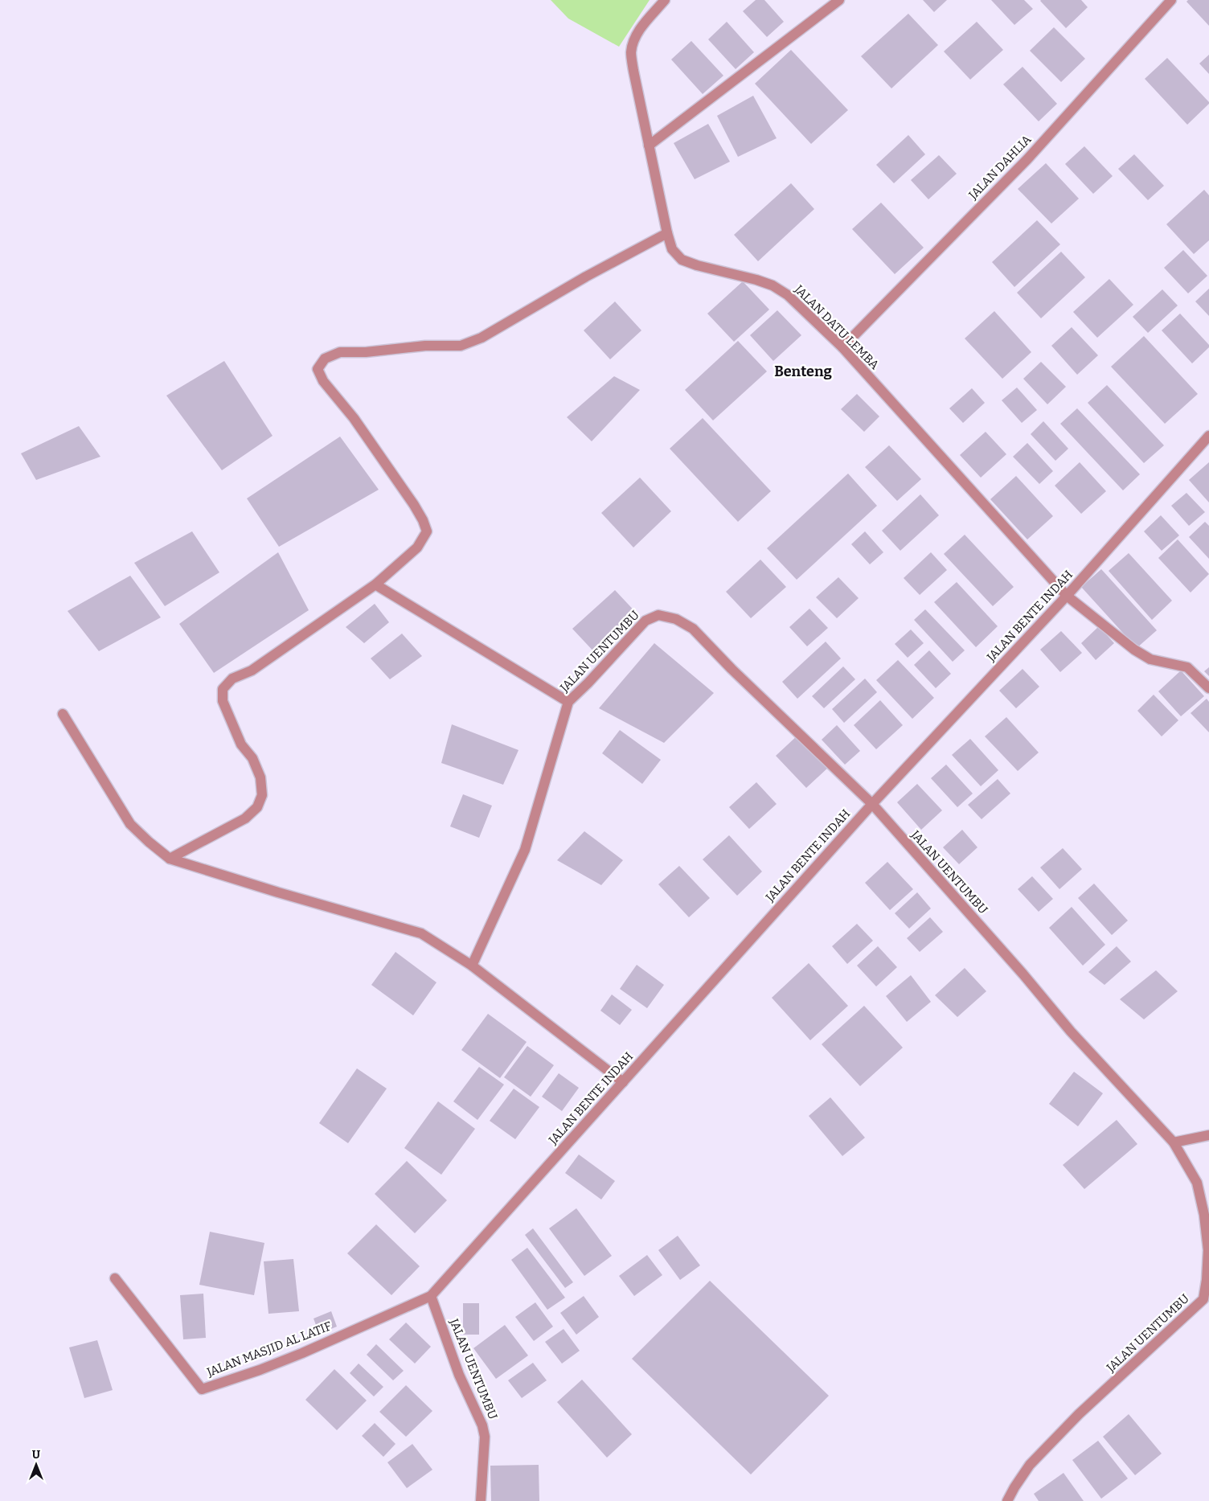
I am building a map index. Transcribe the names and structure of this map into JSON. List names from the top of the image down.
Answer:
{
  "streets": {
    "street": [
      "JALAN DAHLIA",
      "JALAN DATU LEMBA",
      "JALAN BENTE INDAH",
      "JALAN UENTUMBU",
      "JALAN MASJID AL LATIF"
    ]
  },
  "crossings": [
    ["JALAN DAHLIA", "JALAN DATU LEMBA"],
    ["JALAN DATU LEMBA", "JALAN BENTE INDAH"],
    ["JALAN BENTE INDAH", "JALAN UENTUMBU"],
    ["JALAN BENTE INDAH", "JALAN MASJID AL LATIF"],
    ["JALAN UENTUMBU", "JALAN MASJID AL LATIF"]
  ],
  "districts": ["Benteng"],
  "north": "top"
}
